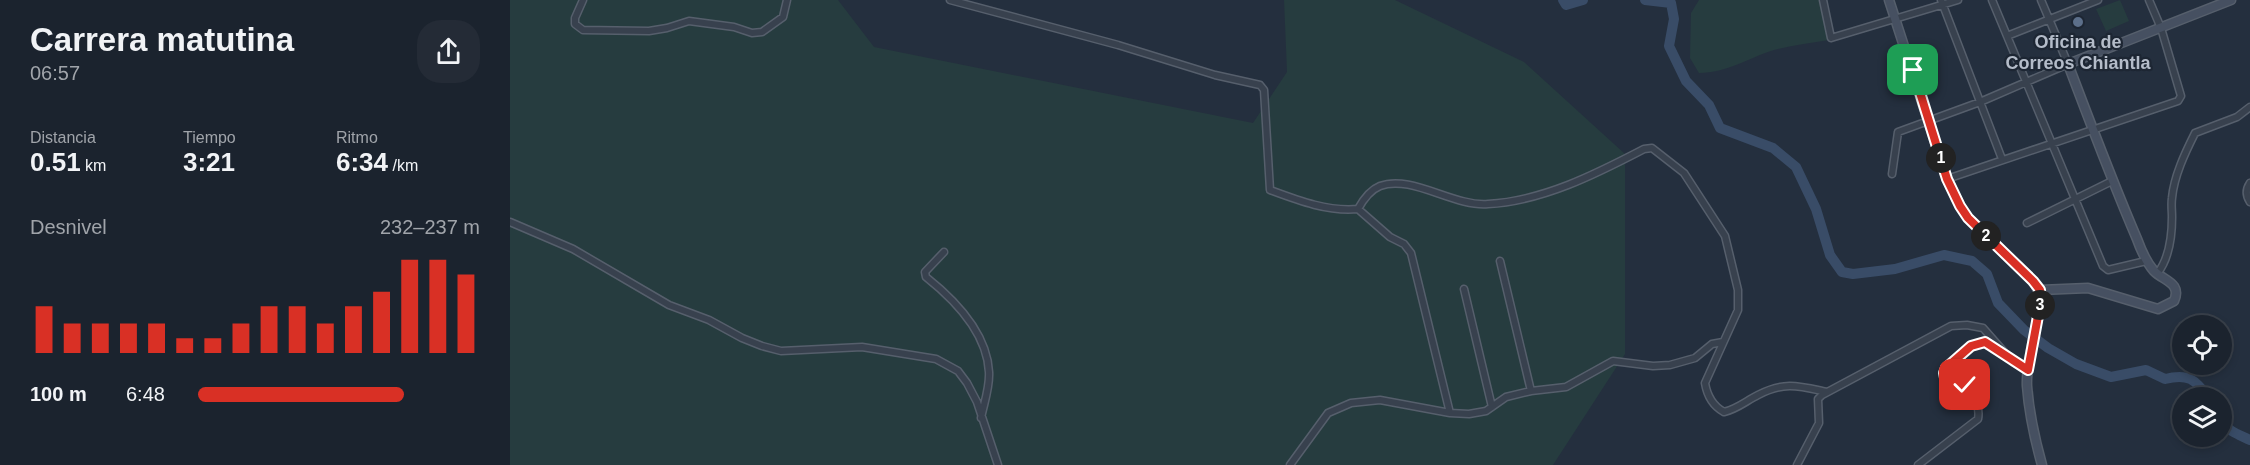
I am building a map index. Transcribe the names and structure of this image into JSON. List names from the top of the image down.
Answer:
{
  "places": ["Oficina de Correos Chiantla"],
  "page": {
    "heading": ["Carrera matutina", "06:57"],
    "stats": [
      ["Distancia", "0.51 km"],
      ["Tiempo", "3:21"],
      ["Ritmo", "6:34 /km"]
    ],
    "pins": ["1", "2", "3"],
    "chart": ["Desnivel", "232–237 m"],
    "list": [
      {
        "name": "100 m",
        "note": "6:48"
      }
    ]
  }
}
